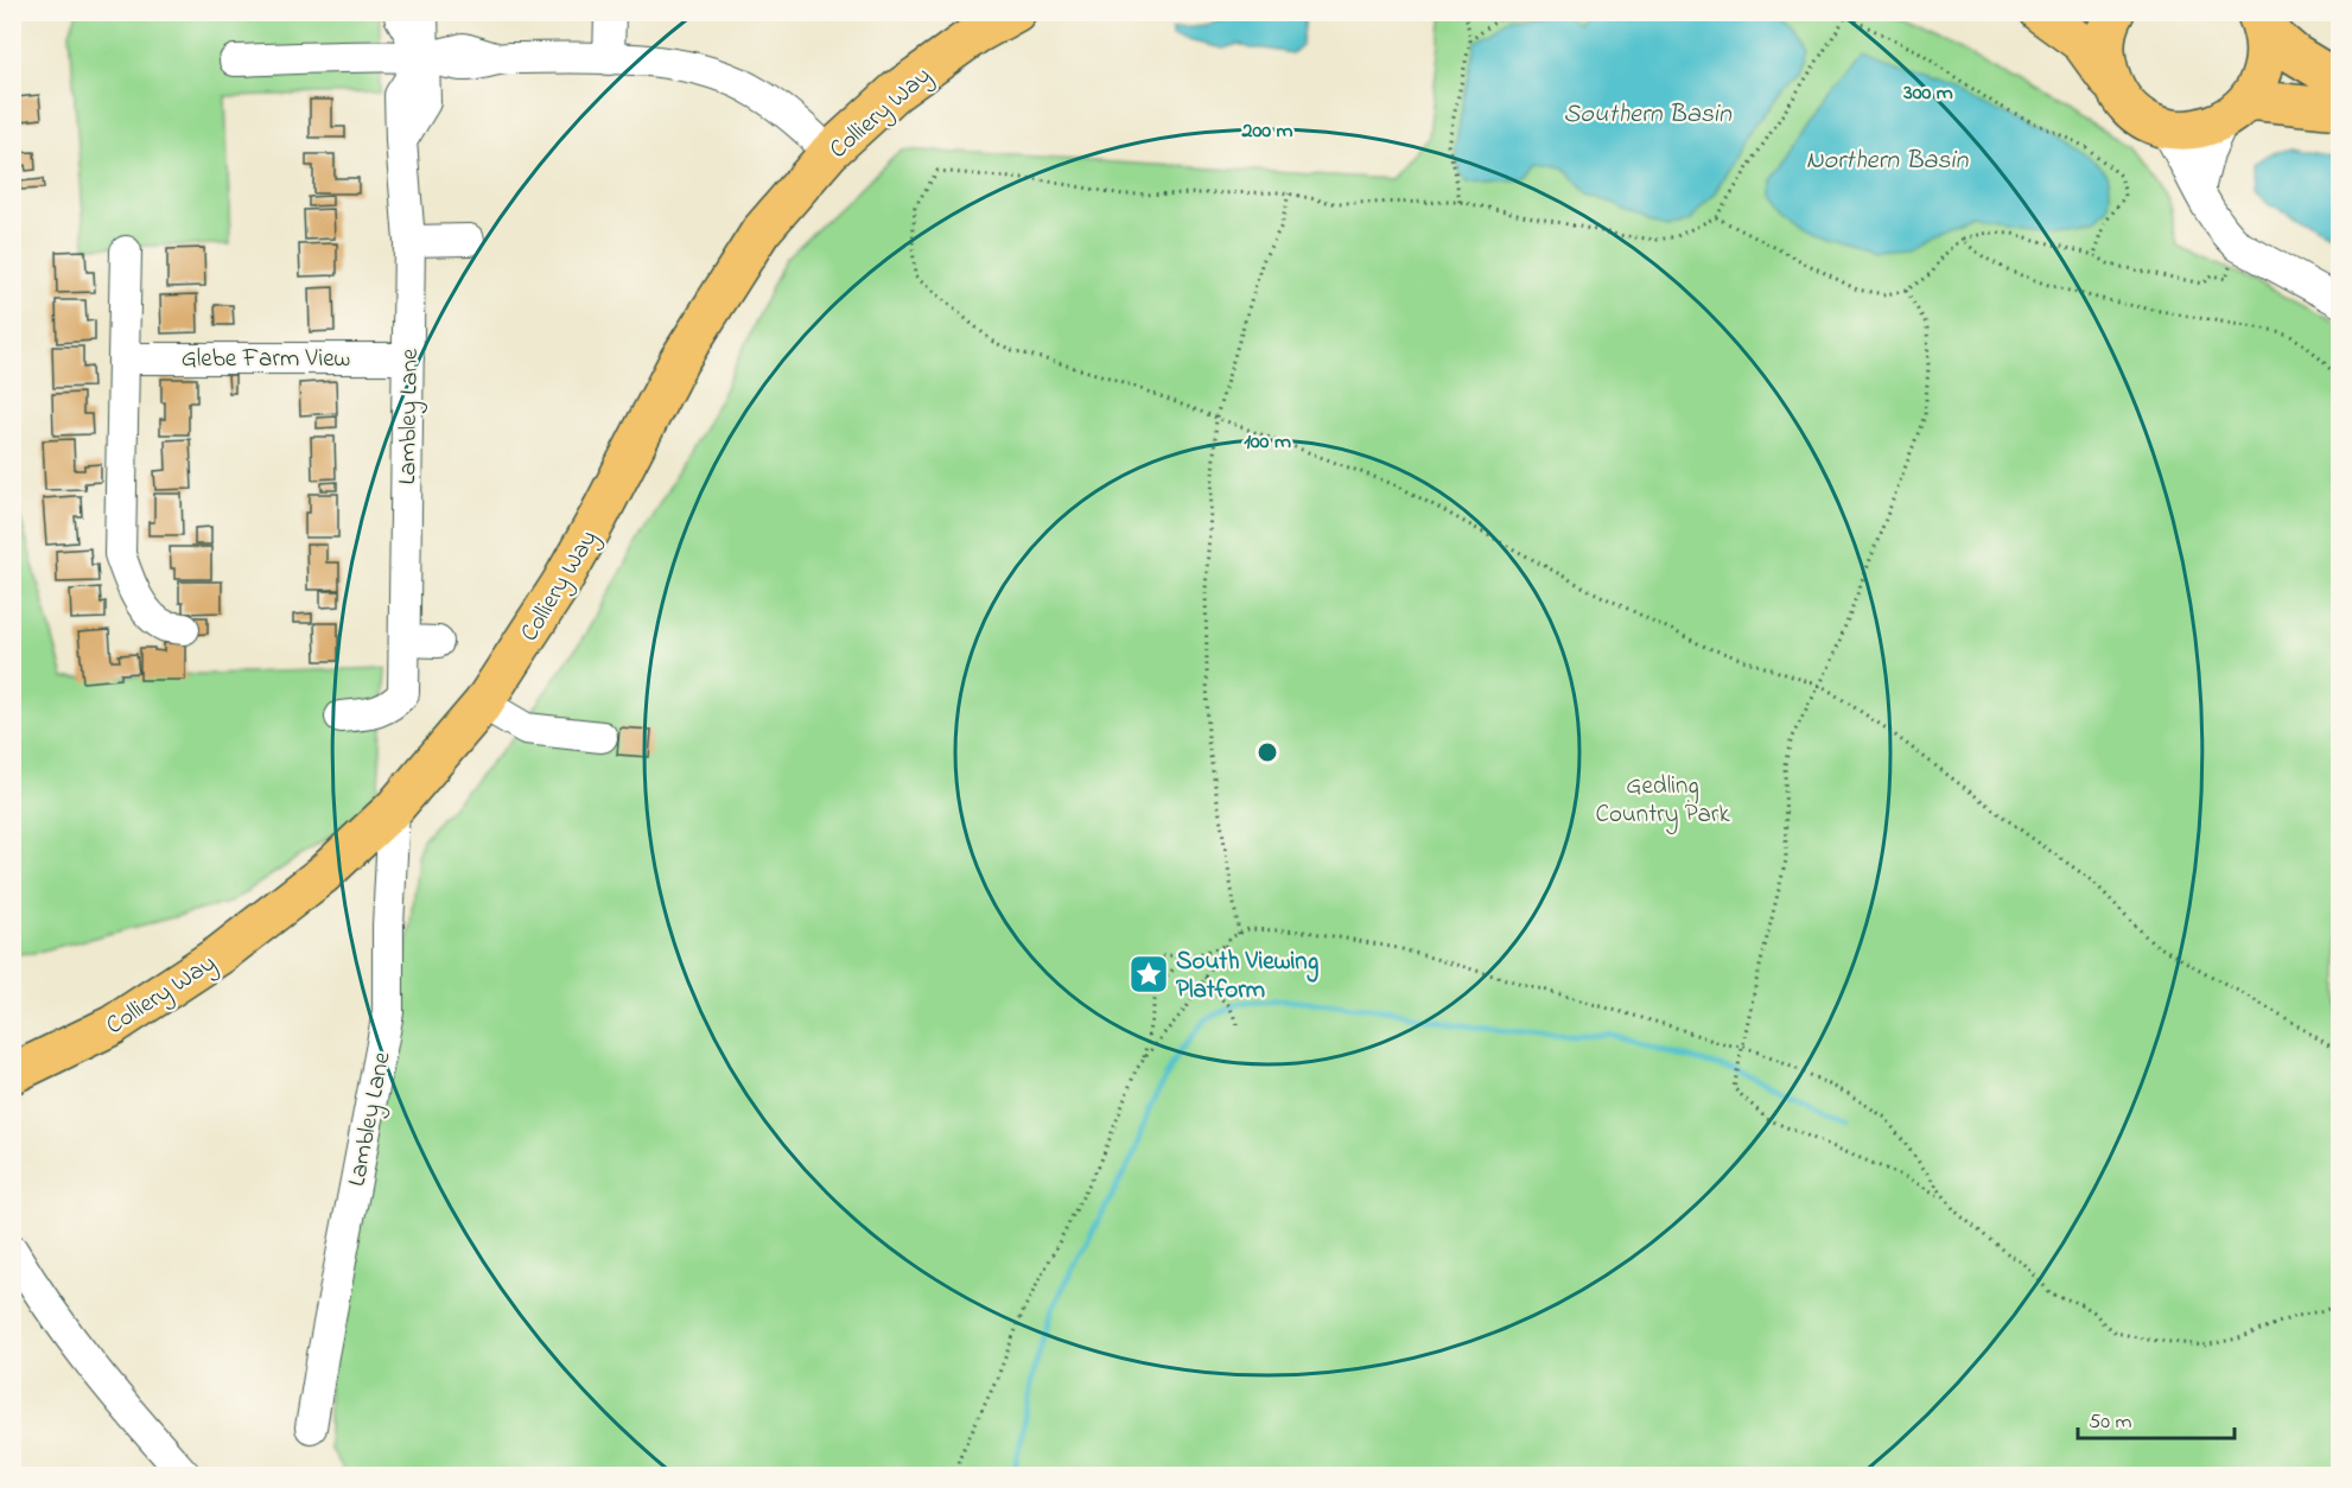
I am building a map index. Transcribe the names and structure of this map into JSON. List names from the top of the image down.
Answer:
{
  "streets": {
    "main road": ["Colliery Way"],
    "street": ["Glebe Farm View", "Lambley Lane"]
  },
  "crossings": [
    ["Colliery Way", "Lambley Lane"],
    ["Glebe Farm View", "Lambley Lane"]
  ],
  "water": ["Southern Basin", "Northern Basin"],
  "parks": ["Gedling Country Park"],
  "places": {
    "place": ["South Viewing Platform"]
  },
  "scale_bar": "50 m",
  "rings": ["300 m", "200 m", "100 m"]
}
